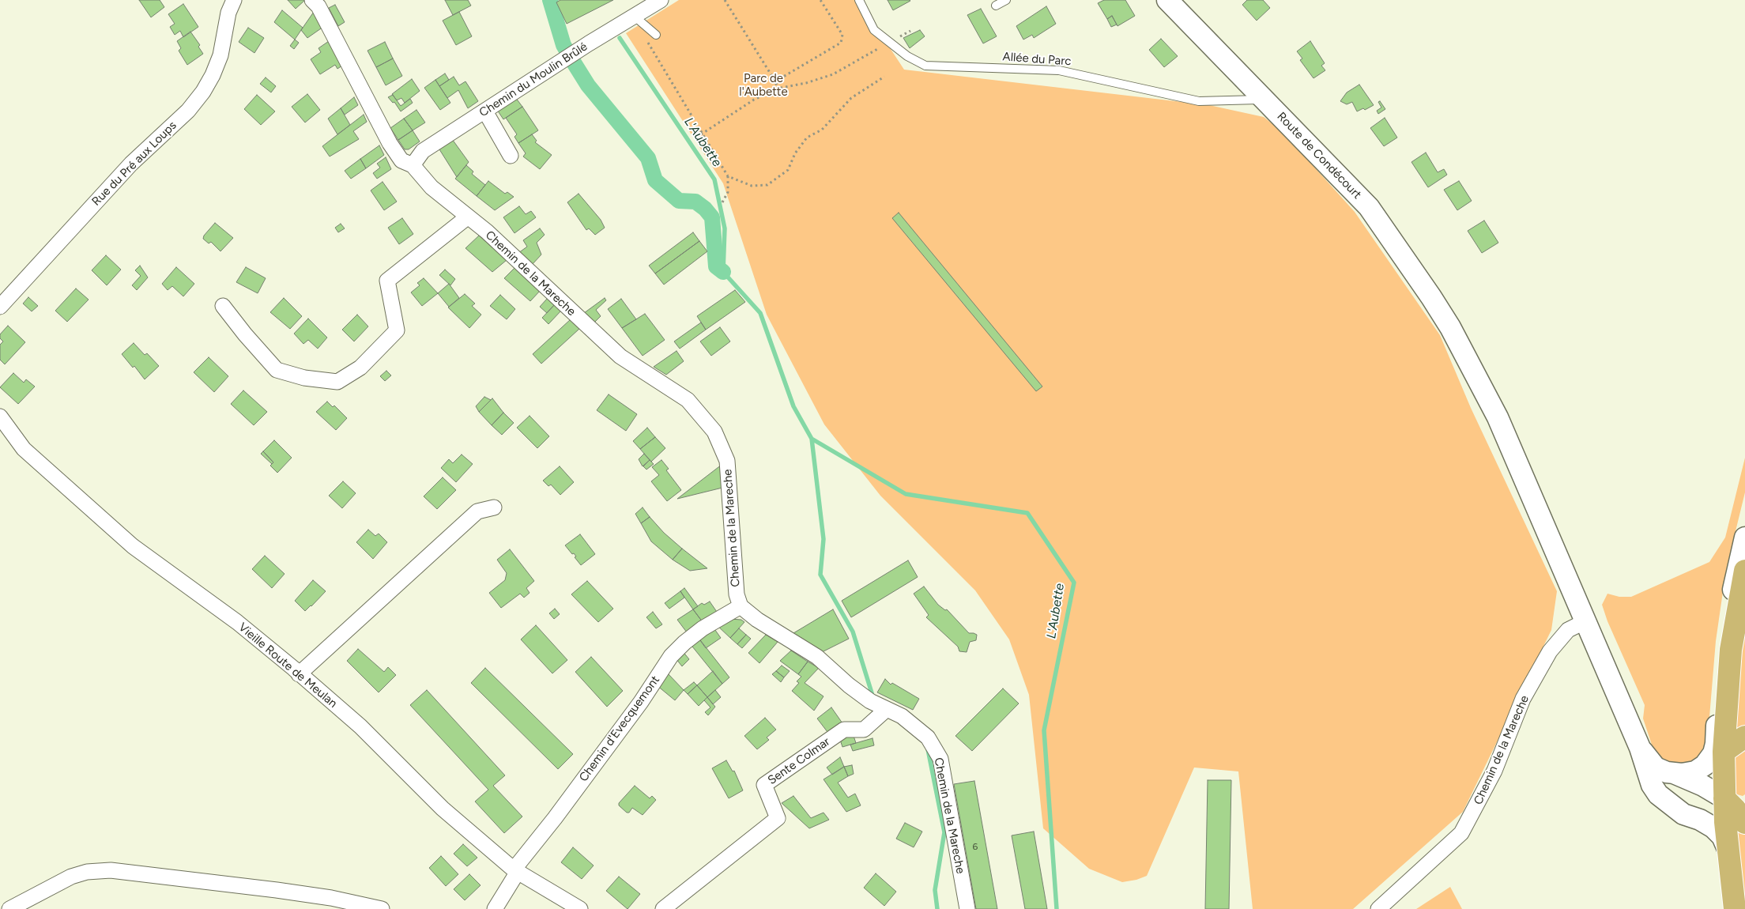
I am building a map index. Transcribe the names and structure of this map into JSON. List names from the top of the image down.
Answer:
{
  "streets": {
    "street": [
      "Chemin du Moulin Brûlé",
      "Route de Condécourt",
      "Rue du Pré aux Loups",
      "Chemin de la Mareche",
      "Vieille Route de Meulan",
      "Chemin d'Evecquemont",
      "Sente Colmar"
    ],
    "lane": ["Allée du Parc"]
  },
  "crossings": [
    ["Allée du Parc", "Route de Condécourt"],
    ["Chemin du Moulin Brûlé", "Chemin de la Mareche"],
    ["Route de Condécourt", "Chemin de la Mareche"],
    ["Chemin de la Mareche", "Chemin d'Evecquemont"],
    ["Chemin de la Mareche", "Sente Colmar"],
    ["Vieille Route de Meulan", "Chemin d'Evecquemont"]
  ],
  "water": ["L'Aubette"],
  "parks": ["Parc de l'Aubette"],
  "house_numbers": ["6"]
}
